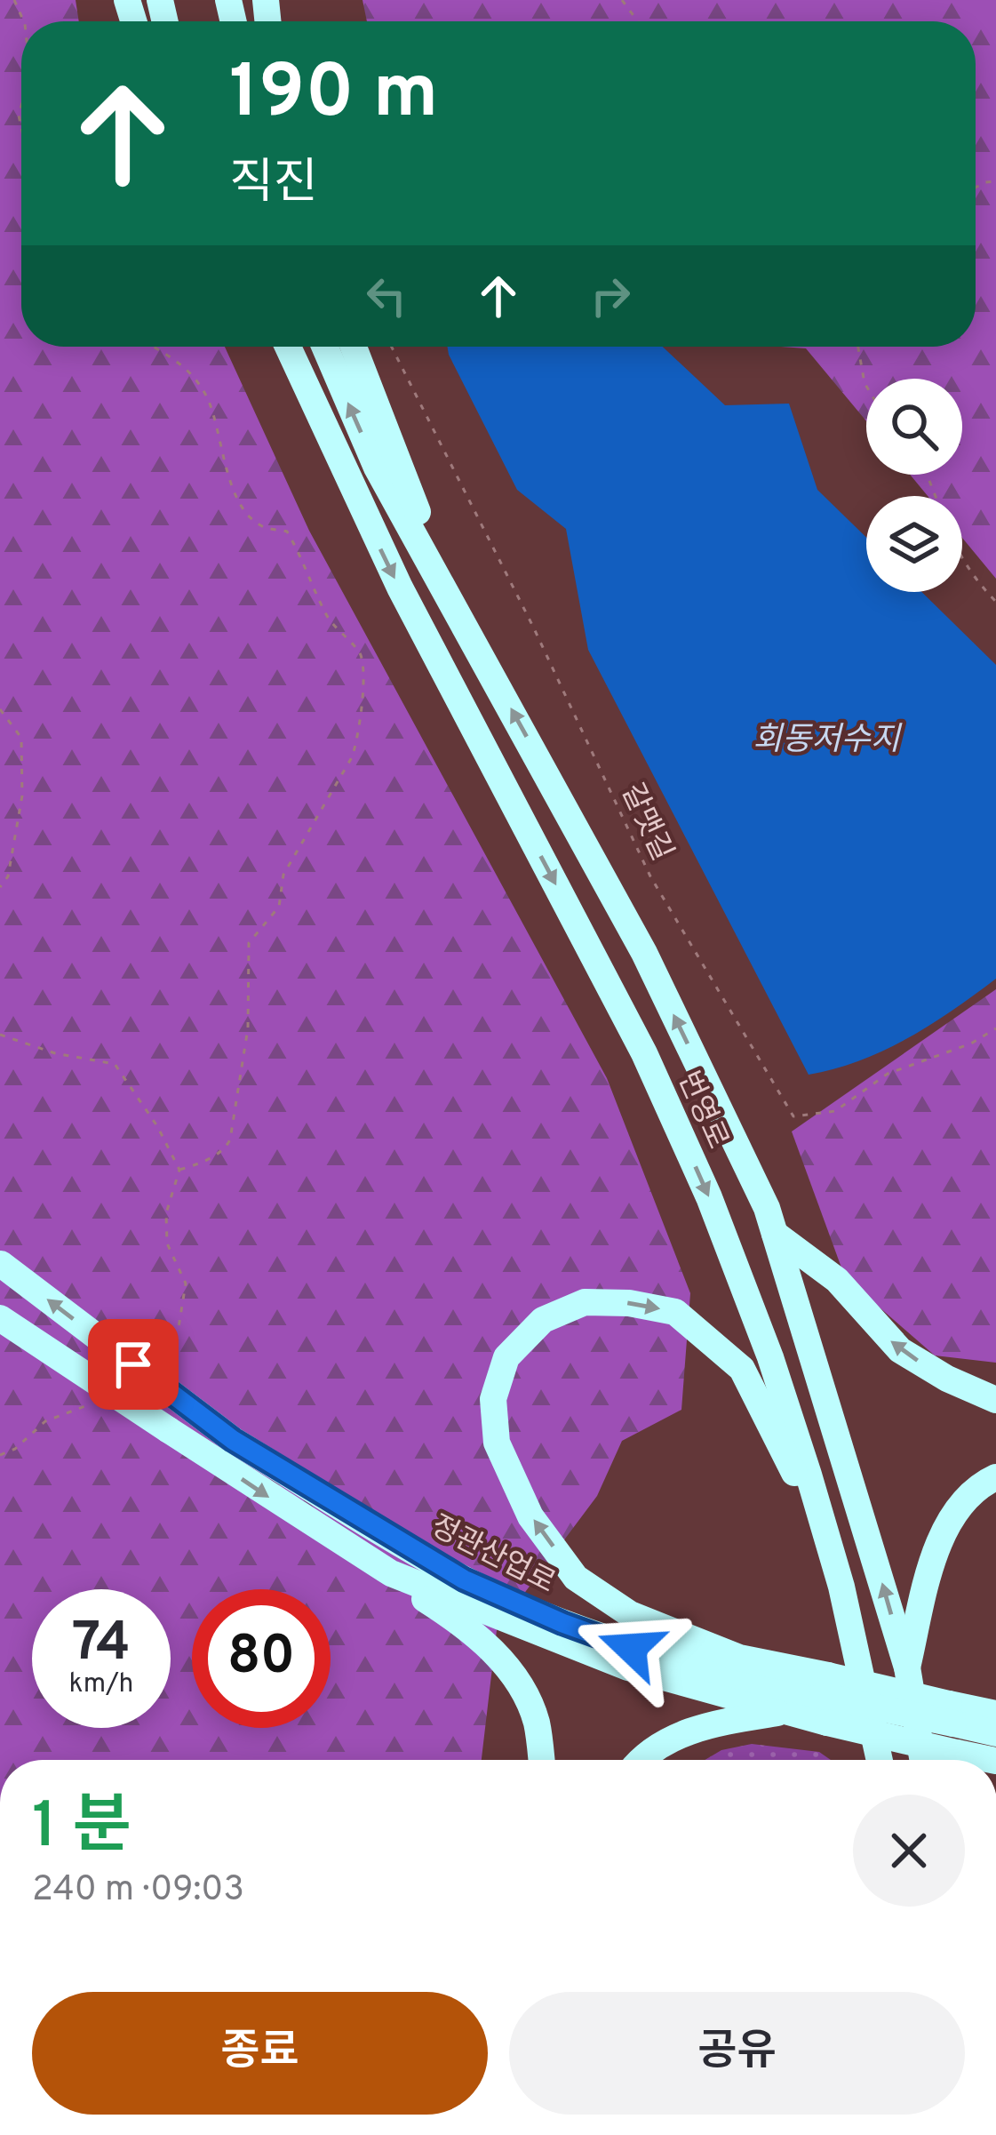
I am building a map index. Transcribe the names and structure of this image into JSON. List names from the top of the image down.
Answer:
{
  "streets": {
    "highway": ["번영로", "정관산업로"],
    "path": ["갈맷길"]
  },
  "water": ["회동저수지"],
  "page": {
    "turn": ["190 m", "직진"],
    "speed": "74 km/h",
    "limit": "80",
    "heading": ["1 분", "240 m · 09:03"],
    "buttons": ["종료", "공유"]
  }
}
